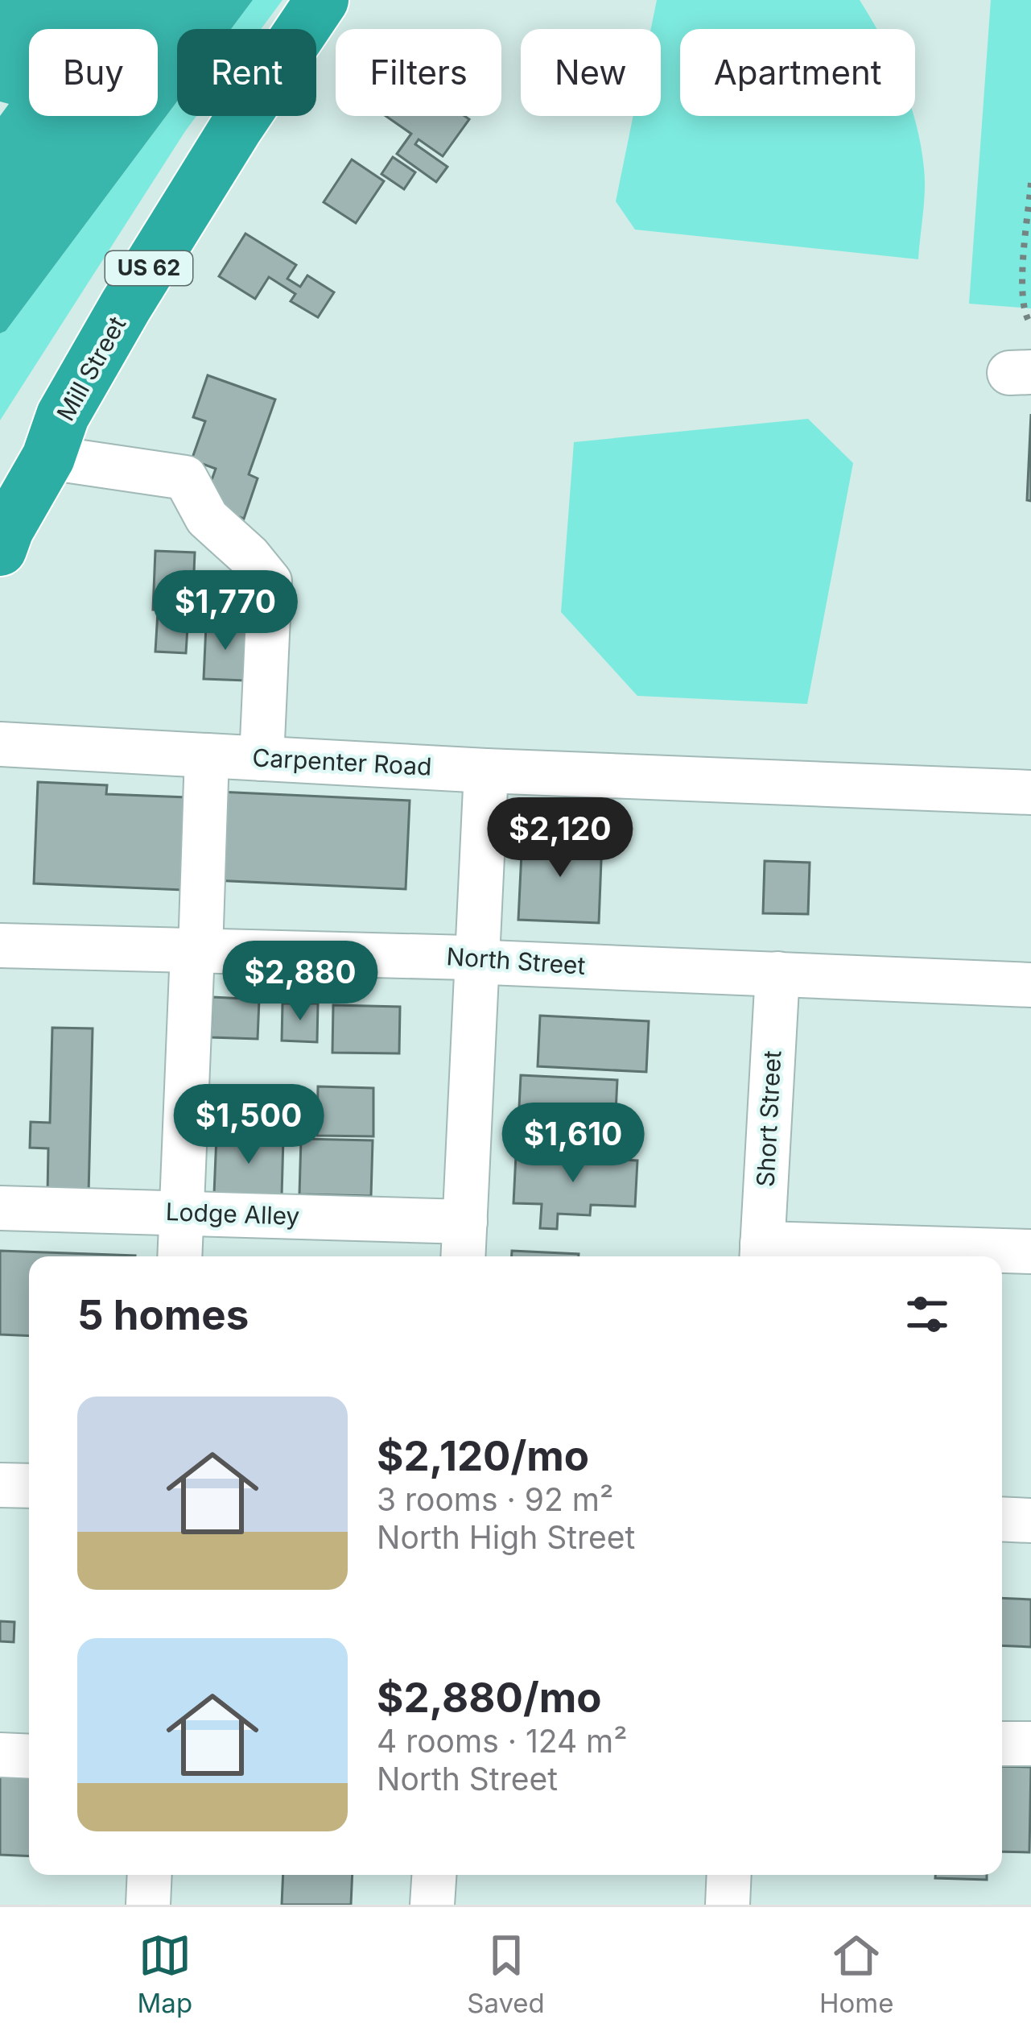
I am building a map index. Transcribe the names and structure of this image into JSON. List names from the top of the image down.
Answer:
{
  "streets": {
    "highway": ["US 62", "Mill Street"],
    "street": [
      "Carpenter Road",
      "North Street",
      "Short Street",
      "Lodge Alley"
    ]
  },
  "crossings": [
    ["North Street", "Short Street"]
  ],
  "page": {
    "chip": [
      "Buy",
      "Rent",
      "Filters",
      "New",
      "Apartment"
    ],
    "price": [
      "$1,770",
      "$2,120",
      "$2,880",
      "$1,500",
      "$1,610"
    ],
    "heading": "5 homes",
    "list": [
      {
        "name": "$2,120/mo",
        "note": "3 rooms · 92 m² · North High Street"
      },
      {
        "name": "$2,880/mo",
        "note": "4 rooms · 124 m² · North Street"
      }
    ],
    "tabs": ["Map", "Saved", "Home"]
  }
}
